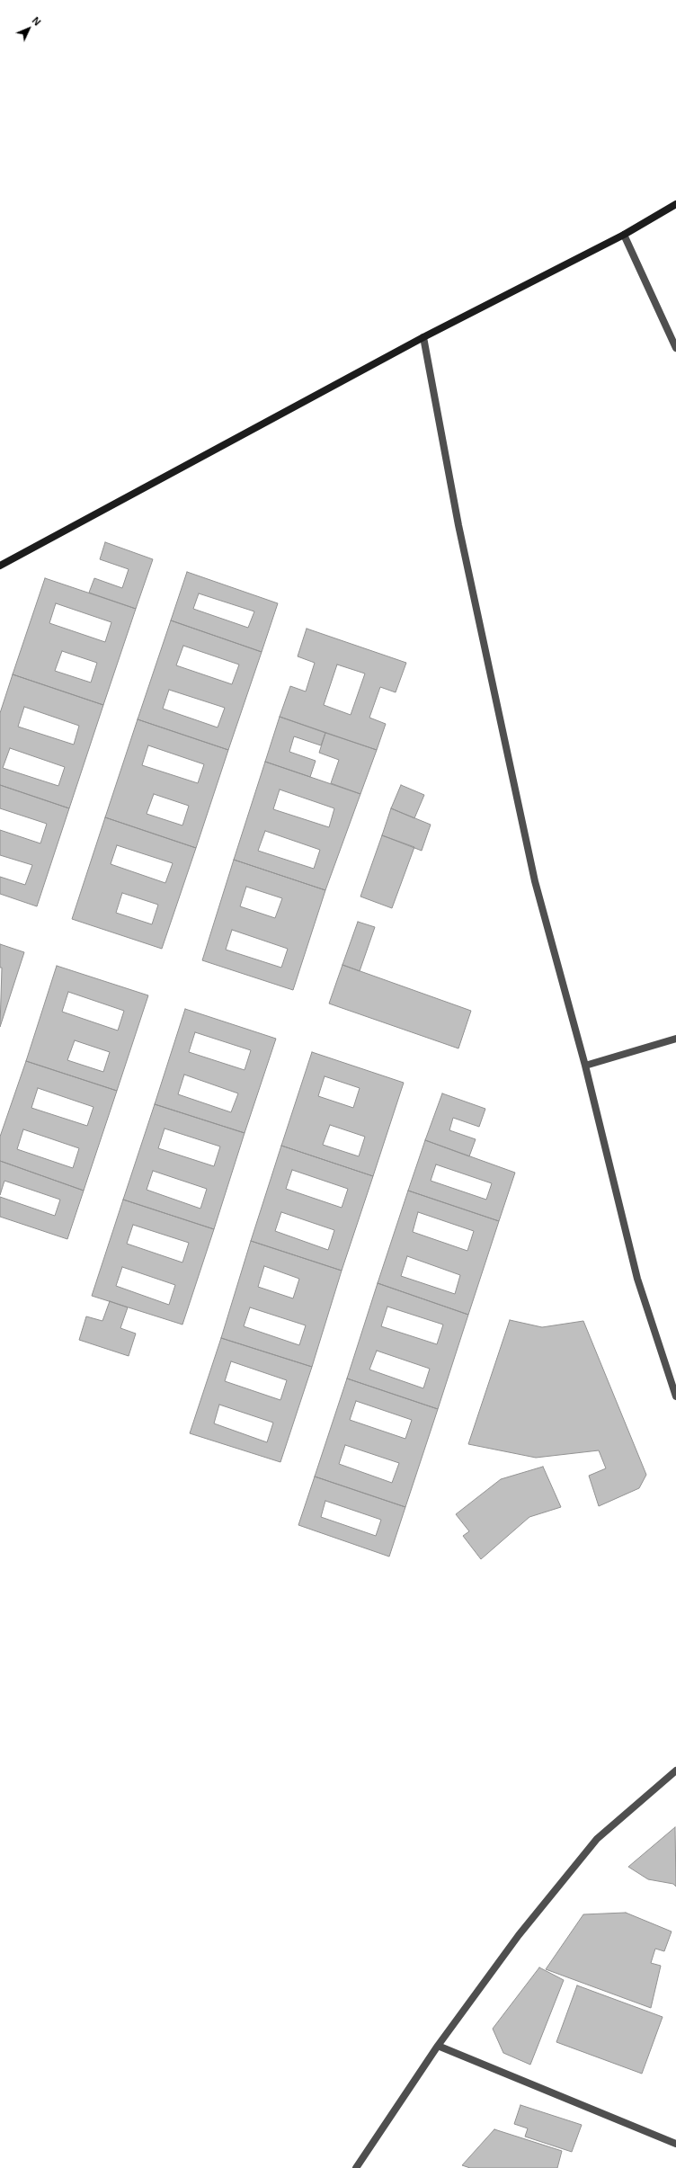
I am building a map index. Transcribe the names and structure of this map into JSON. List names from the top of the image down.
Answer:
{
  "north": "top right"
}
